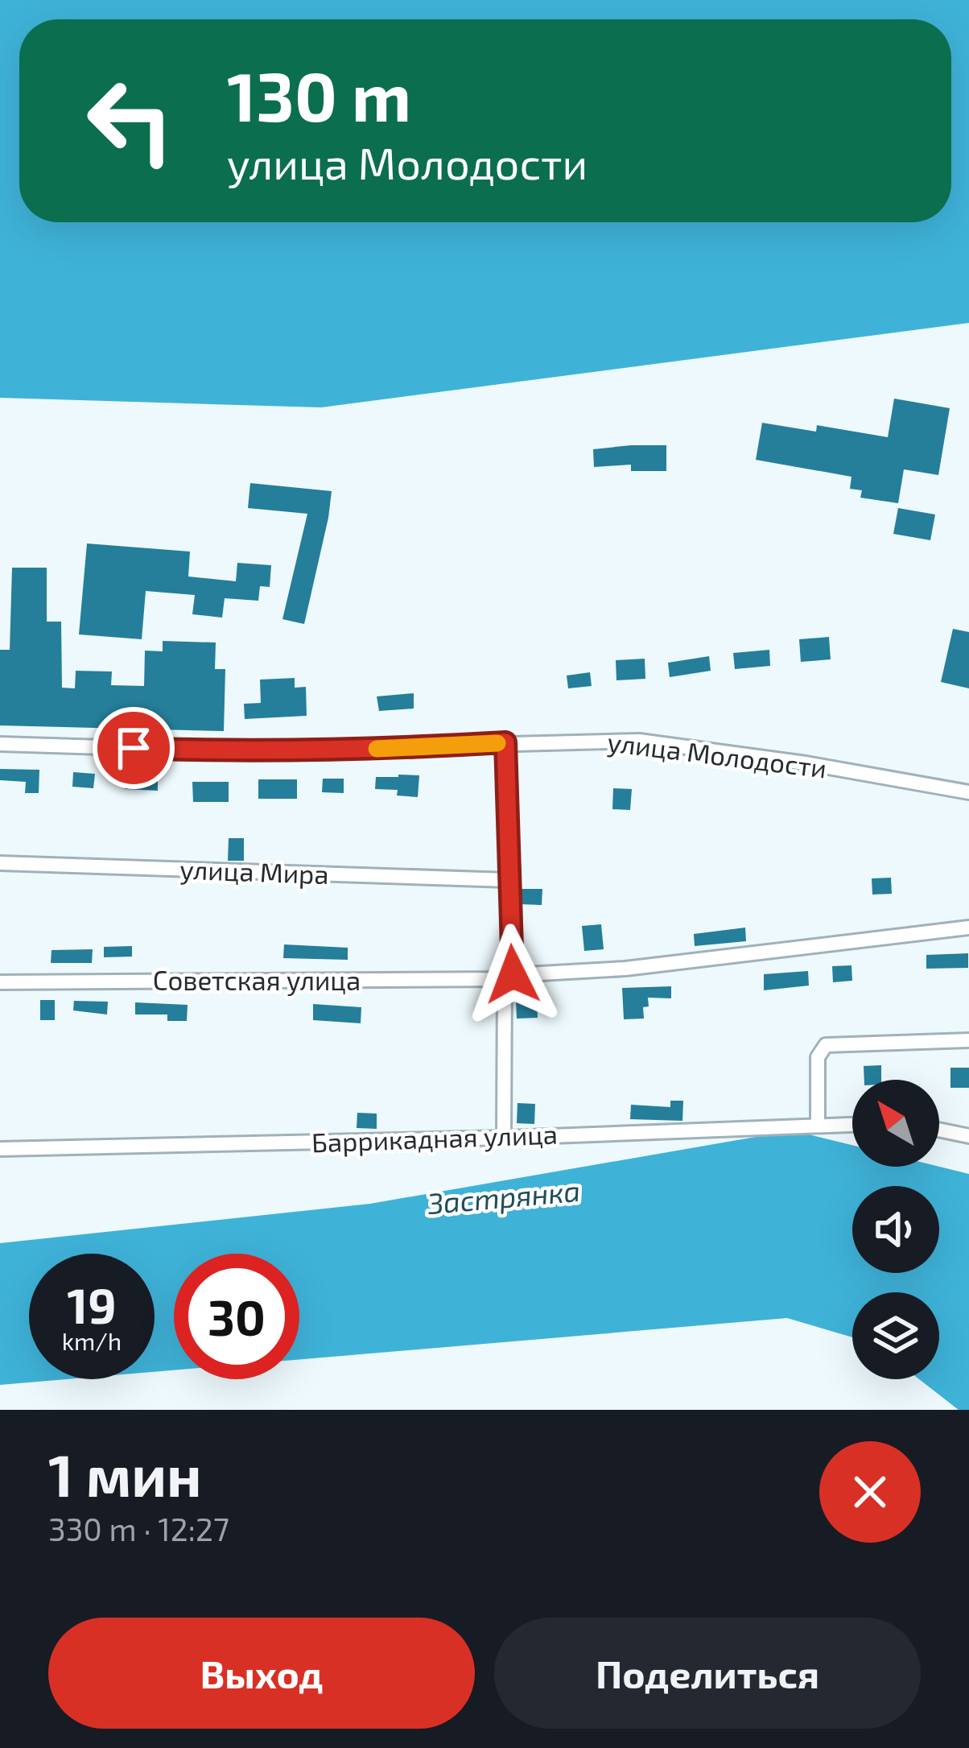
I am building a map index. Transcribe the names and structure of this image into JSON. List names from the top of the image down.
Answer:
{
  "streets": {
    "street": [
      "улица Молодости",
      "улица Мира",
      "Советская улица",
      "Баррикадная улица"
    ]
  },
  "water": ["Застрянка"],
  "north": "top left",
  "page": {
    "turn": ["130 m", "улица Молодости"],
    "speed": "19 km/h",
    "limit": "30",
    "heading": ["1 мин", "330 m · 12:27"],
    "buttons": ["Выход", "Поделиться"]
  }
}
